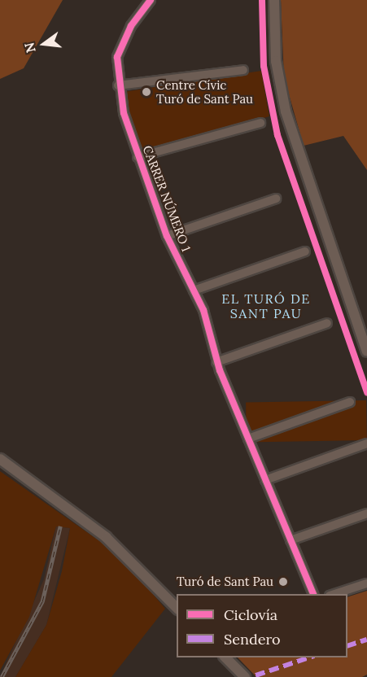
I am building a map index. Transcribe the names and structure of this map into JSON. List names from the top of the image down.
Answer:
{
  "streets": {
    "street": ["CARRER NÚMERO 1"]
  },
  "districts": ["EL TURÓ DE SANT PAU"],
  "places": ["Centre Cívic Turó de Sant Pau", "Turó de Sant Pau"],
  "legend": ["Ciclovía", "Sendero"],
  "north": "left"
}
